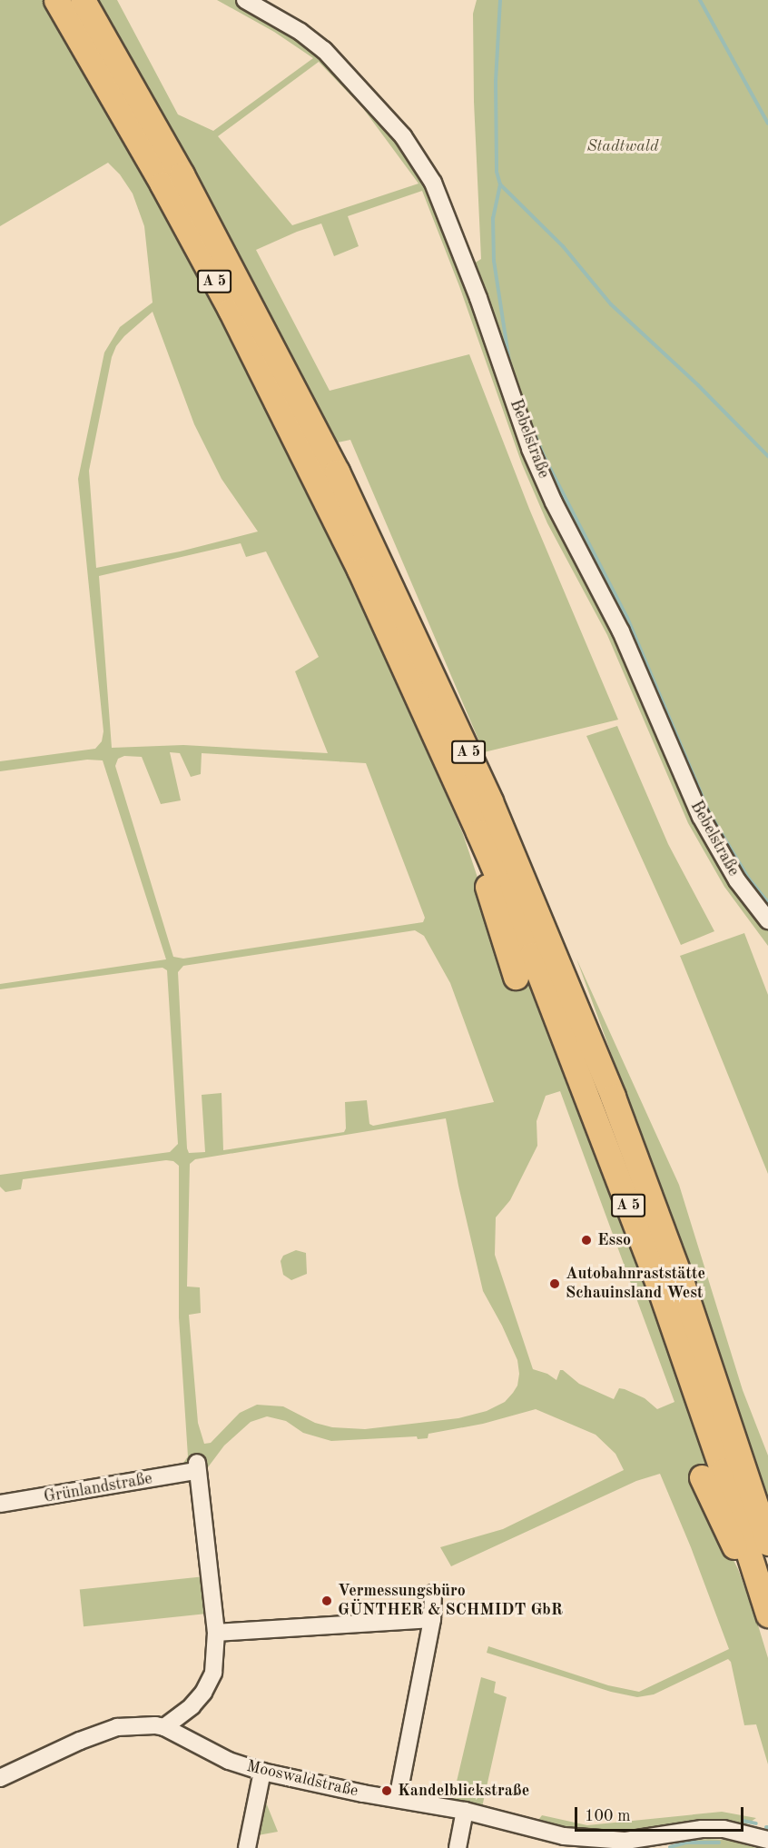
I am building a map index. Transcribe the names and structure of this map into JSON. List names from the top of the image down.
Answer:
{
  "streets": {
    "highway": ["A 5"],
    "street": ["Bebelstraße", "Grünlandstraße", "Mooswaldstraße"]
  },
  "parks": ["Stadtwald"],
  "places": [
    "Esso",
    "Autobahnraststätte Schauinsland West",
    "Vermessungsbüro GÜNTHER & SCHMIDT GbR",
    "Kandelblickstraße"
  ],
  "scale_bar": "100 m"
}
